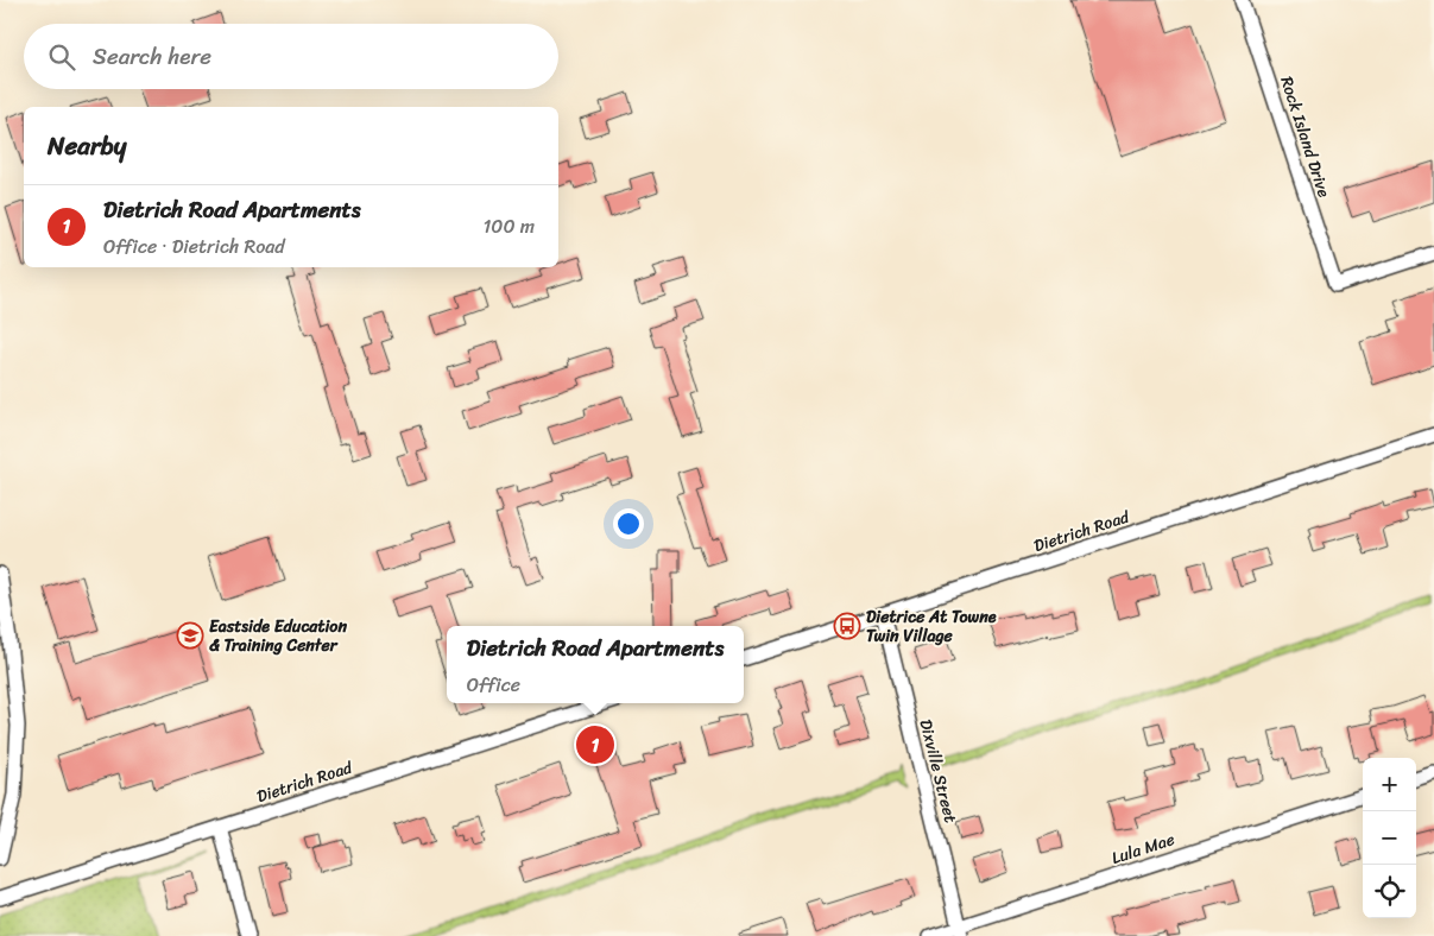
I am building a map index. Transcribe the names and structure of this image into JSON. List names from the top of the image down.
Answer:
{
  "streets": {
    "street": [
      "Rock Island Drive",
      "Dietrich Road",
      "Dixville Street",
      "Lula Mae"
    ]
  },
  "crossings": [
    ["Dietrich Road", "Dixville Street"],
    ["Dixville Street", "Lula Mae"]
  ],
  "places": {
    "bus stop": ["Dietrice At Towne Twin Village"],
    "school or university": ["Eastside Education & Training Center"]
  },
  "page": {
    "search": "Search here",
    "heading": "Nearby",
    "list": [
      {
        "mark": "1",
        "name": "Dietrich Road Apartments",
        "note": "Office · Dietrich Road",
        "value": "100 m"
      }
    ],
    "popup": ["Dietrich Road Apartments", "Office"],
    "pins": "1",
    "map_buttons": ["+", "−"]
  }
}
